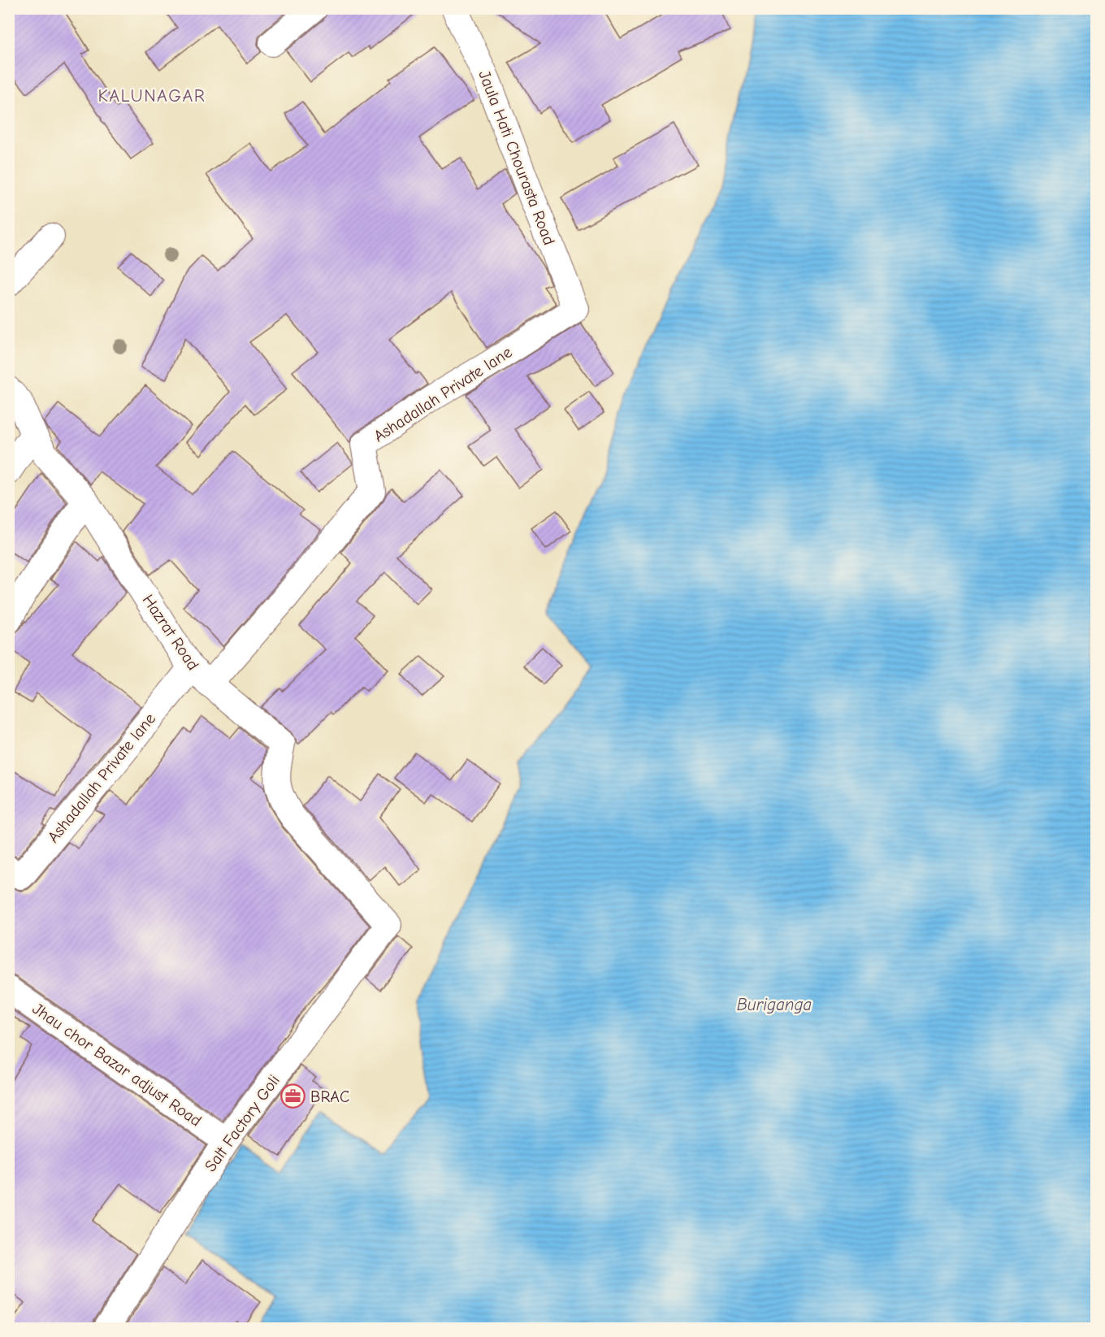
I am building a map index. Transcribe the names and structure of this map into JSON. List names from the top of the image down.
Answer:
{
  "streets": {
    "street": [
      "Jaula Hati Chourasta Road",
      "Ashadallah Private lane",
      "Hazrat Road",
      "Jhau chor Bazar adjust Road",
      "Salt Factory Goli"
    ]
  },
  "crossings": [
    ["Jaula Hati Chourasta Road", "Ashadallah Private lane"],
    ["Ashadallah Private lane", "Hazrat Road"],
    ["Hazrat Road", "Salt Factory Goli"],
    ["Jhau chor Bazar adjust Road", "Salt Factory Goli"]
  ],
  "districts": ["KALUNAGAR"],
  "water": ["Buriganga"],
  "places": {
    "office": ["BRAC"]
  }
}
